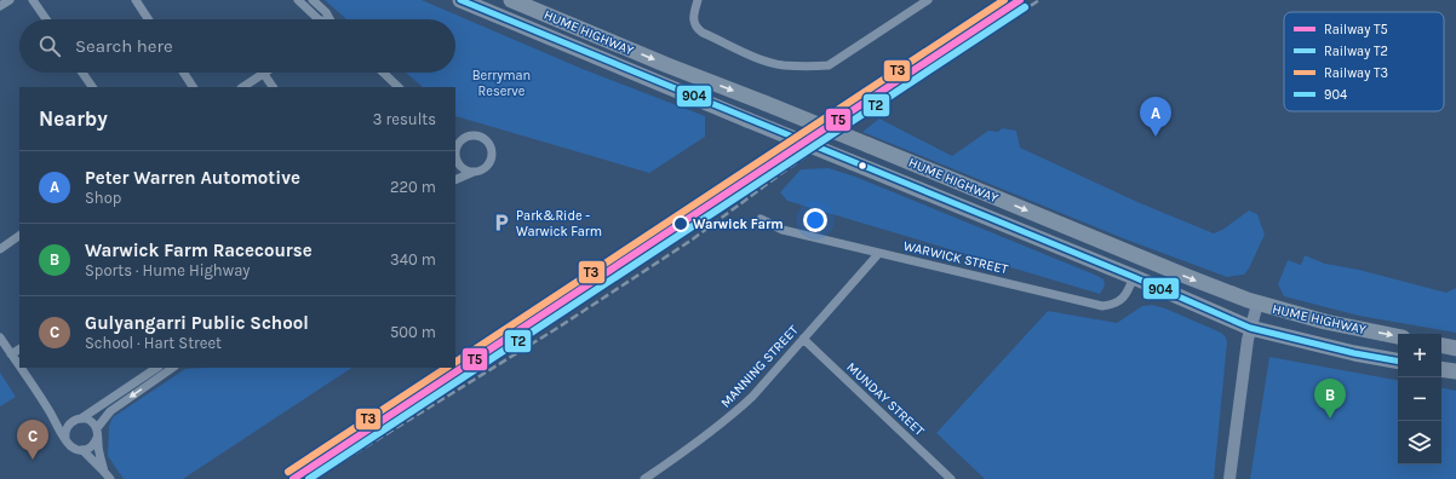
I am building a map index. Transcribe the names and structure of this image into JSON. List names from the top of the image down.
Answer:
{
  "streets": {
    "highway": ["HUME HIGHWAY"],
    "street": ["WARWICK STREET", "MANNING STREET", "MUNDAY STREET"]
  },
  "crossings": [
    ["HUME HIGHWAY", "WARWICK STREET"],
    ["WARWICK STREET", "MANNING STREET"],
    ["MANNING STREET", "MUNDAY STREET"]
  ],
  "parks": ["Berryman Reserve"],
  "places": {
    "parking": ["Park&Ride - Warwick Farm"],
    "other": ["Warwick Farm"]
  },
  "lines": [
    "rail line T5",
    "rail line T3",
    "transit line 904",
    "rail line T2"
  ],
  "legend": [
    "Railway T5",
    "Railway T2",
    "Railway T3",
    "904"
  ],
  "page": {
    "search": "Search here",
    "heading": ["Nearby", "3 results"],
    "pins": ["A", "B", "C"],
    "list": [
      {
        "mark": "A",
        "name": "Peter Warren Automotive",
        "note": "Shop",
        "value": "220 m"
      },
      {
        "mark": "B",
        "name": "Warwick Farm Racecourse",
        "note": "Sports · Hume Highway",
        "value": "340 m"
      },
      {
        "mark": "C",
        "name": "Gulyangarri Public School",
        "note": "School · Hart Street",
        "value": "500 m"
      }
    ],
    "map_buttons": ["+", "−"]
  }
}
